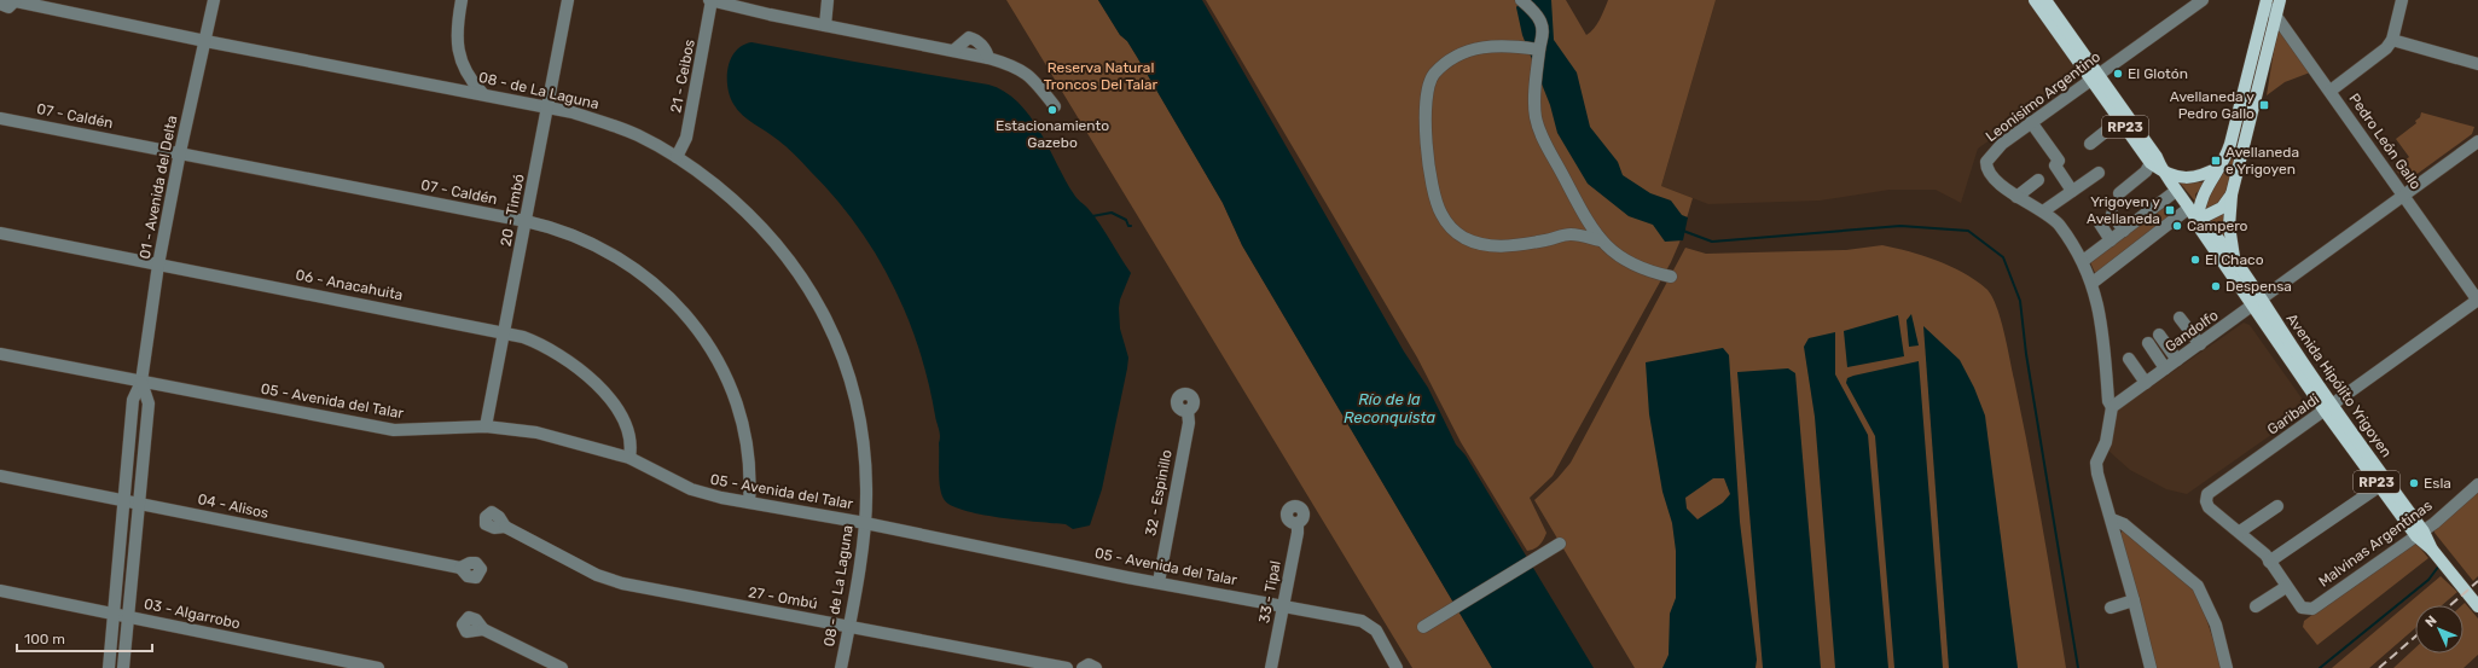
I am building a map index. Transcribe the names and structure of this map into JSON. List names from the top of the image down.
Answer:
{
  "streets": {
    "main road": ["RP23", "Avenida Hipólito Yrigoyen"],
    "street": [
      "21 - Ceibos",
      "08 - de La Laguna",
      "Leonisimo Argentino",
      "07 - Caldén",
      "Pedro León Gallo",
      "01 - Avenida del Delta",
      "20 - Timbó",
      "06 - Anacahuita",
      "Gandolfo",
      "05 - Avenida del Talar",
      "Garibaldi",
      "32 - Espinillo",
      "04 - Alisos",
      "Malvinas Argentinas",
      "33 - Tipal",
      "27 - Ombú",
      "03 - Algarrobo"
    ]
  },
  "crossings": [
    ["21 - Ceibos", "08 - de La Laguna"],
    ["08 - de La Laguna", "01 - Avenida del Delta"],
    ["08 - de La Laguna", "20 - Timbó"],
    ["08 - de La Laguna", "05 - Avenida del Talar"],
    ["08 - de La Laguna", "27 - Ombú"],
    ["Leonisimo Argentino", "Gandolfo"],
    ["Leonisimo Argentino", "Avenida Hipólito Yrigoyen"],
    ["07 - Caldén", "01 - Avenida del Delta"],
    ["07 - Caldén", "20 - Timbó"],
    ["07 - Caldén", "05 - Avenida del Talar"],
    ["Pedro León Gallo", "Gandolfo"],
    ["Pedro León Gallo", "Garibaldi"],
    ["01 - Avenida del Delta", "06 - Anacahuita"],
    ["01 - Avenida del Delta", "05 - Avenida del Talar"],
    ["01 - Avenida del Delta", "04 - Alisos"],
    ["01 - Avenida del Delta", "03 - Algarrobo"],
    ["20 - Timbó", "06 - Anacahuita"],
    ["20 - Timbó", "05 - Avenida del Talar"],
    ["06 - Anacahuita", "05 - Avenida del Talar"],
    ["Gandolfo", "Avenida Hipólito Yrigoyen"],
    ["Avenida Hipólito Yrigoyen", "Garibaldi"],
    ["Avenida Hipólito Yrigoyen", "Malvinas Argentinas"],
    ["05 - Avenida del Talar", "32 - Espinillo"],
    ["05 - Avenida del Talar", "33 - Tipal"]
  ],
  "water": ["Río de la Reconquista"],
  "parks": ["Reserva Natural Troncos Del Talar"],
  "places": {
    "other": [
      "El Glotón",
      "Estacionamiento Gazebo",
      "Campero",
      "El Chaco",
      "Despensa",
      "Esla"
    ],
    "transit": ["Avellaneda y Pedro Gallo", "Avellaneda e Yrigoyen", "Yrigoyen y Avellaneda"]
  },
  "scale_bar": "100 m",
  "north": "top left"
}
